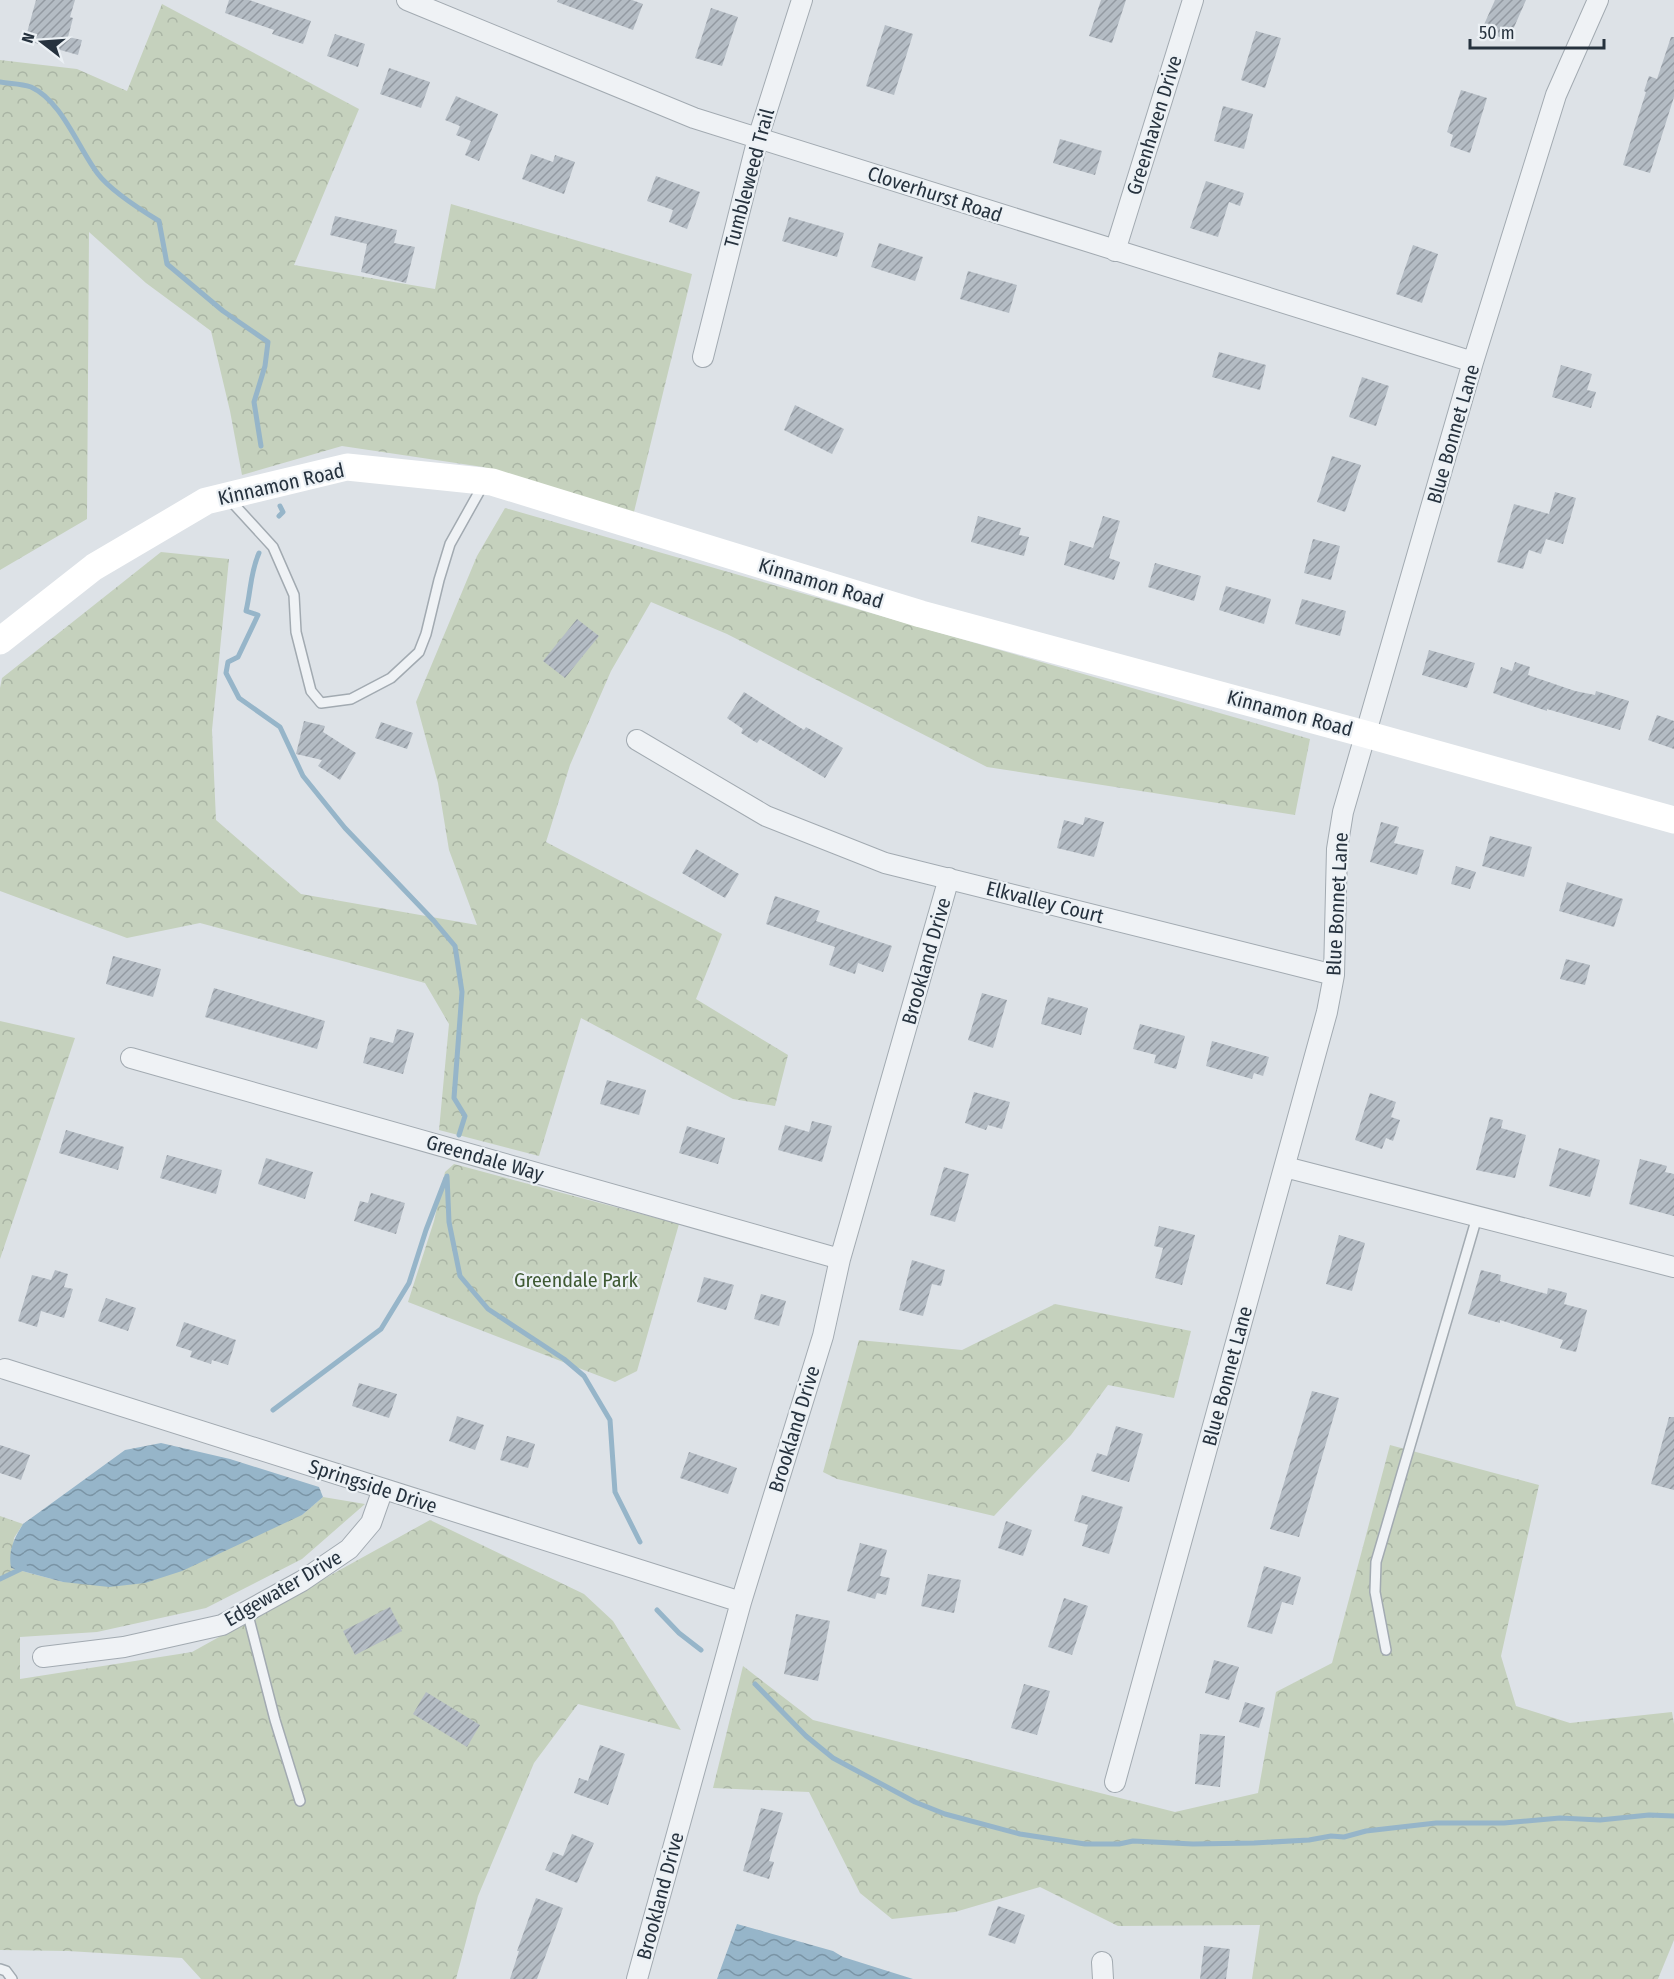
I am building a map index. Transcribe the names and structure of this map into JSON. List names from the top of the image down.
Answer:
{
  "streets": {
    "main road": ["Kinnamon Road"],
    "street": [
      "Greenhaven Drive",
      "Tumbleweed Trail",
      "Cloverhurst Road",
      "Blue Bonnet Lane",
      "Elkvalley Court",
      "Brookland Drive",
      "Greendale Way",
      "Springside Drive",
      "Edgewater Drive"
    ]
  },
  "crossings": [
    ["Greenhaven Drive", "Cloverhurst Road"],
    ["Tumbleweed Trail", "Cloverhurst Road"],
    ["Cloverhurst Road", "Blue Bonnet Lane"],
    ["Blue Bonnet Lane", "Kinnamon Road"],
    ["Blue Bonnet Lane", "Elkvalley Court"],
    ["Elkvalley Court", "Brookland Drive"],
    ["Brookland Drive", "Greendale Way"],
    ["Brookland Drive", "Springside Drive"],
    ["Springside Drive", "Edgewater Drive"]
  ],
  "parks": ["Greendale Park"],
  "scale_bar": "50 m",
  "north": "left"
}
